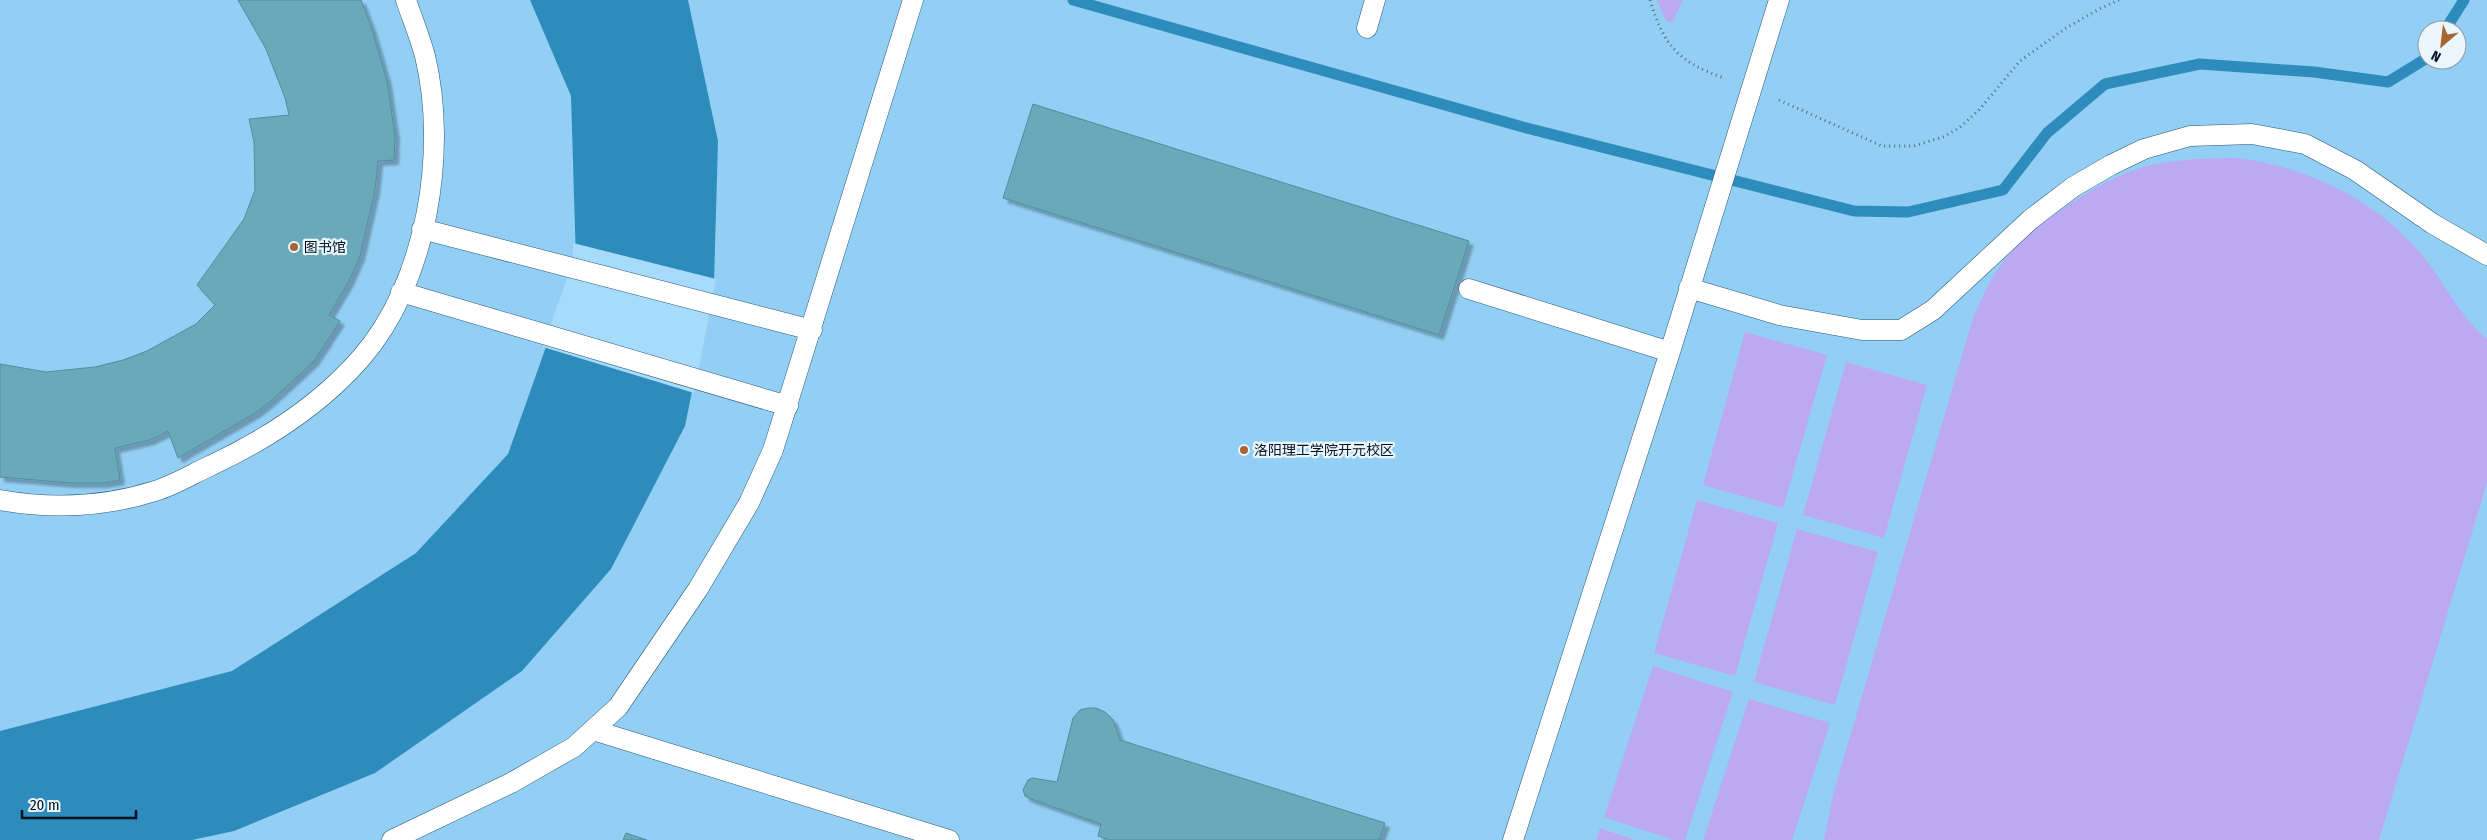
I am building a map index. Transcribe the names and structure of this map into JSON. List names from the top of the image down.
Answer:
{
  "places": ["图书馆", "洛阳理工学院开元校区"],
  "scale_bar": "20 m",
  "north": "bottom left"
}
